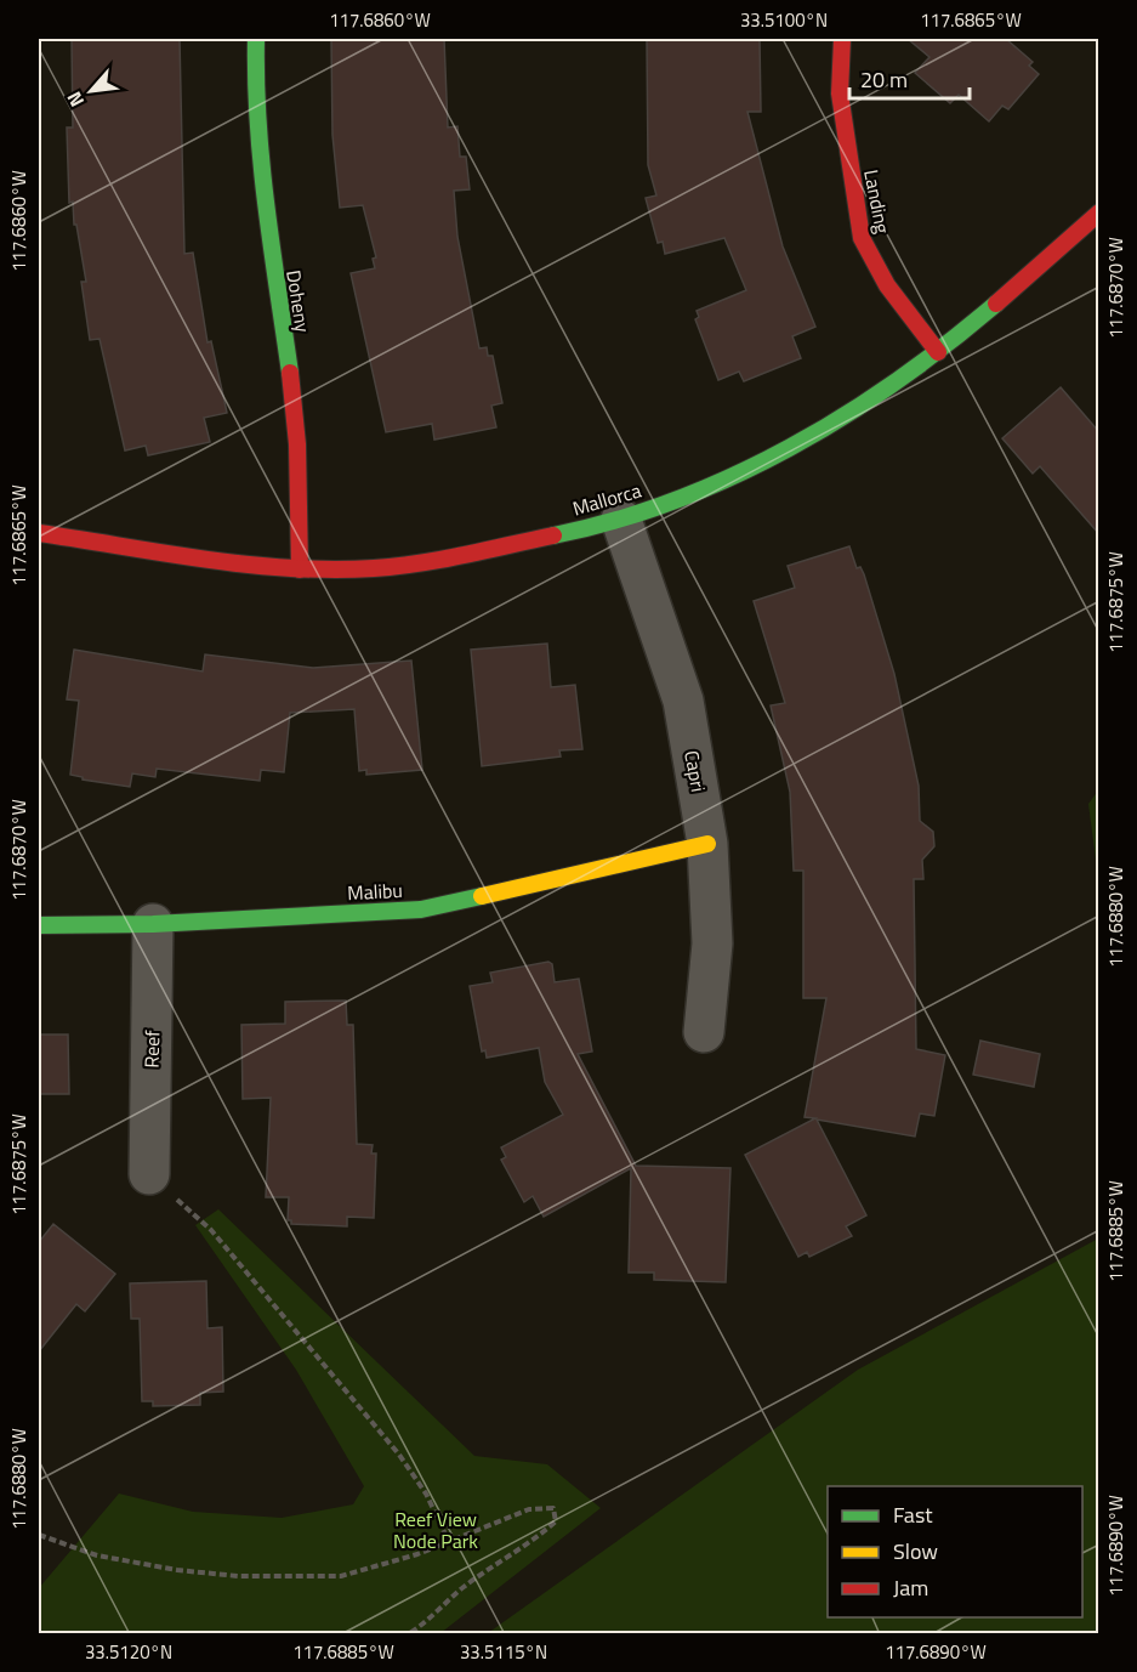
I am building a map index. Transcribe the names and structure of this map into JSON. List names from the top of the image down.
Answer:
{
  "streets": {
    "street": [
      "Landing",
      "Doheny",
      "Mallorca",
      "Capri",
      "Malibu",
      "Reef"
    ]
  },
  "crossings": [
    ["Landing", "Mallorca"],
    ["Doheny", "Mallorca"],
    ["Mallorca", "Capri"],
    ["Capri", "Malibu"],
    ["Malibu", "Reef"]
  ],
  "parks": ["Reef View Node Park"],
  "legend": ["Fast", "Slow", "Jam"],
  "scale_bar": "20 m",
  "north": "bottom left",
  "coordinates": [
    "117.6860°W",
    "33.5100°N",
    "117.6865°W",
    "117.6870°W",
    "117.6875°W",
    "117.6880°W",
    "117.6885°W",
    "117.6890°W",
    "33.5120°N",
    "33.5115°N"
  ]
}
